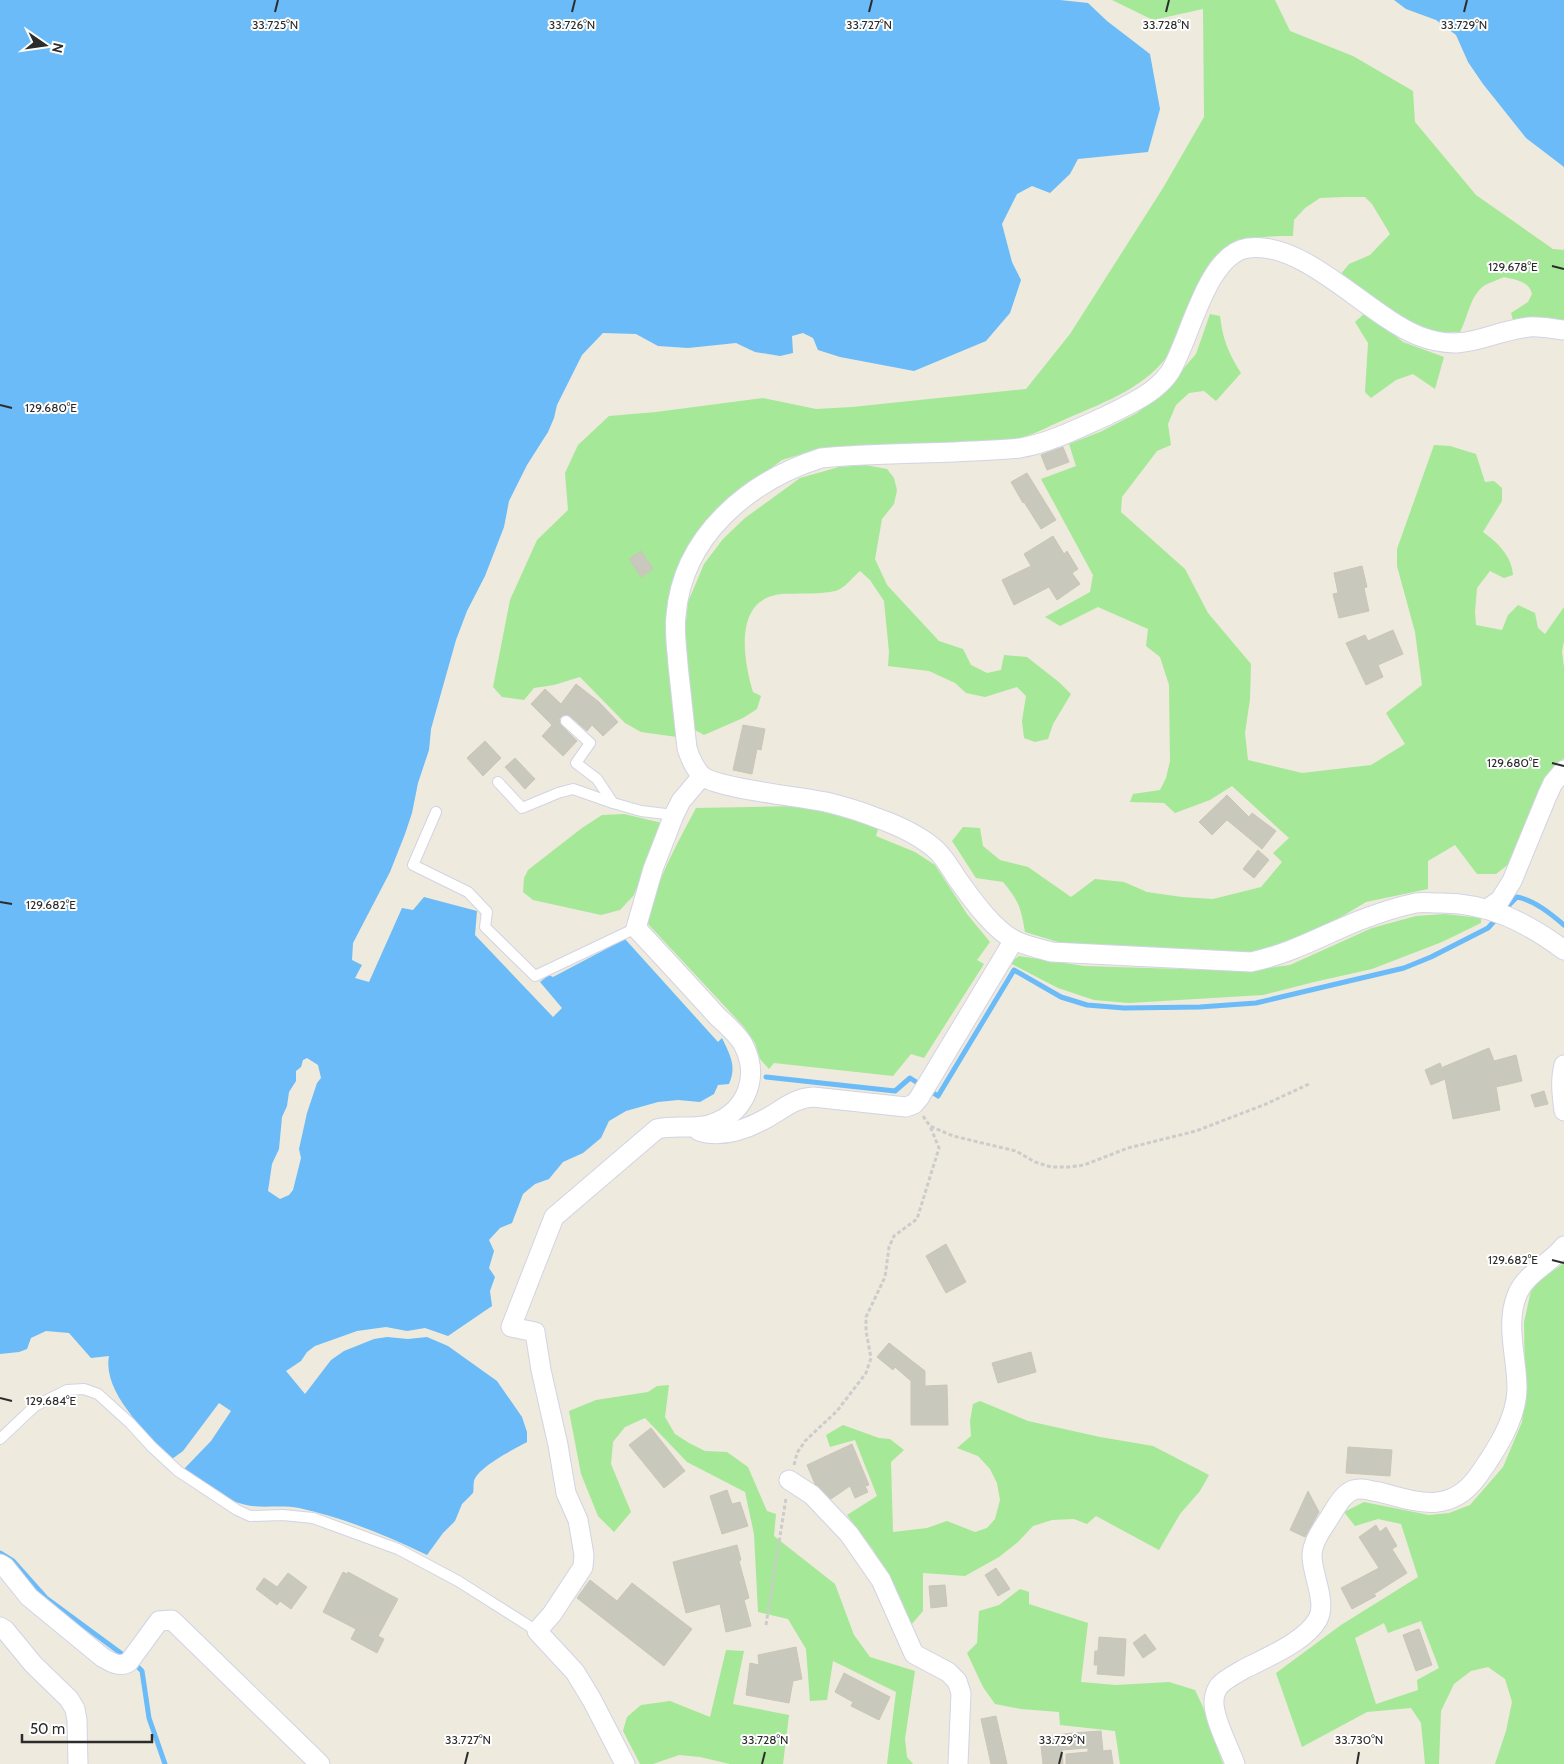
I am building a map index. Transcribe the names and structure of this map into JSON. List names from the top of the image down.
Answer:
{
  "scale_bar": "50 m",
  "north": "right",
  "coordinates": [
    "33.725°N",
    "33.726°N",
    "33.727°N",
    "33.728°N",
    "33.729°N",
    "129.678°E",
    "129.680°E",
    "129.682°E",
    "129.684°E",
    "33.730°N"
  ]
}
